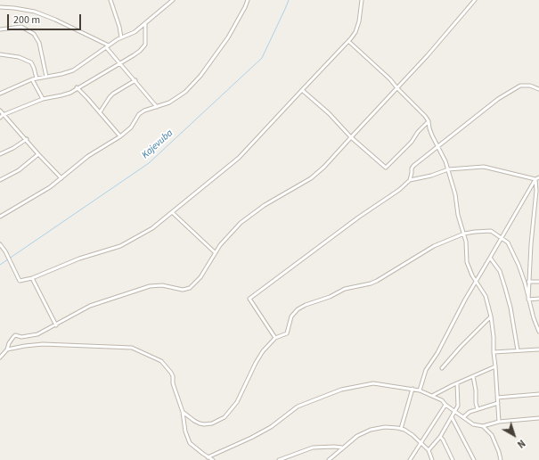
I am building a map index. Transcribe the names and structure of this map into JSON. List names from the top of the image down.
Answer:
{
  "water": ["Kajevuba"],
  "scale_bar": "200 m",
  "north": "bottom right"
}
